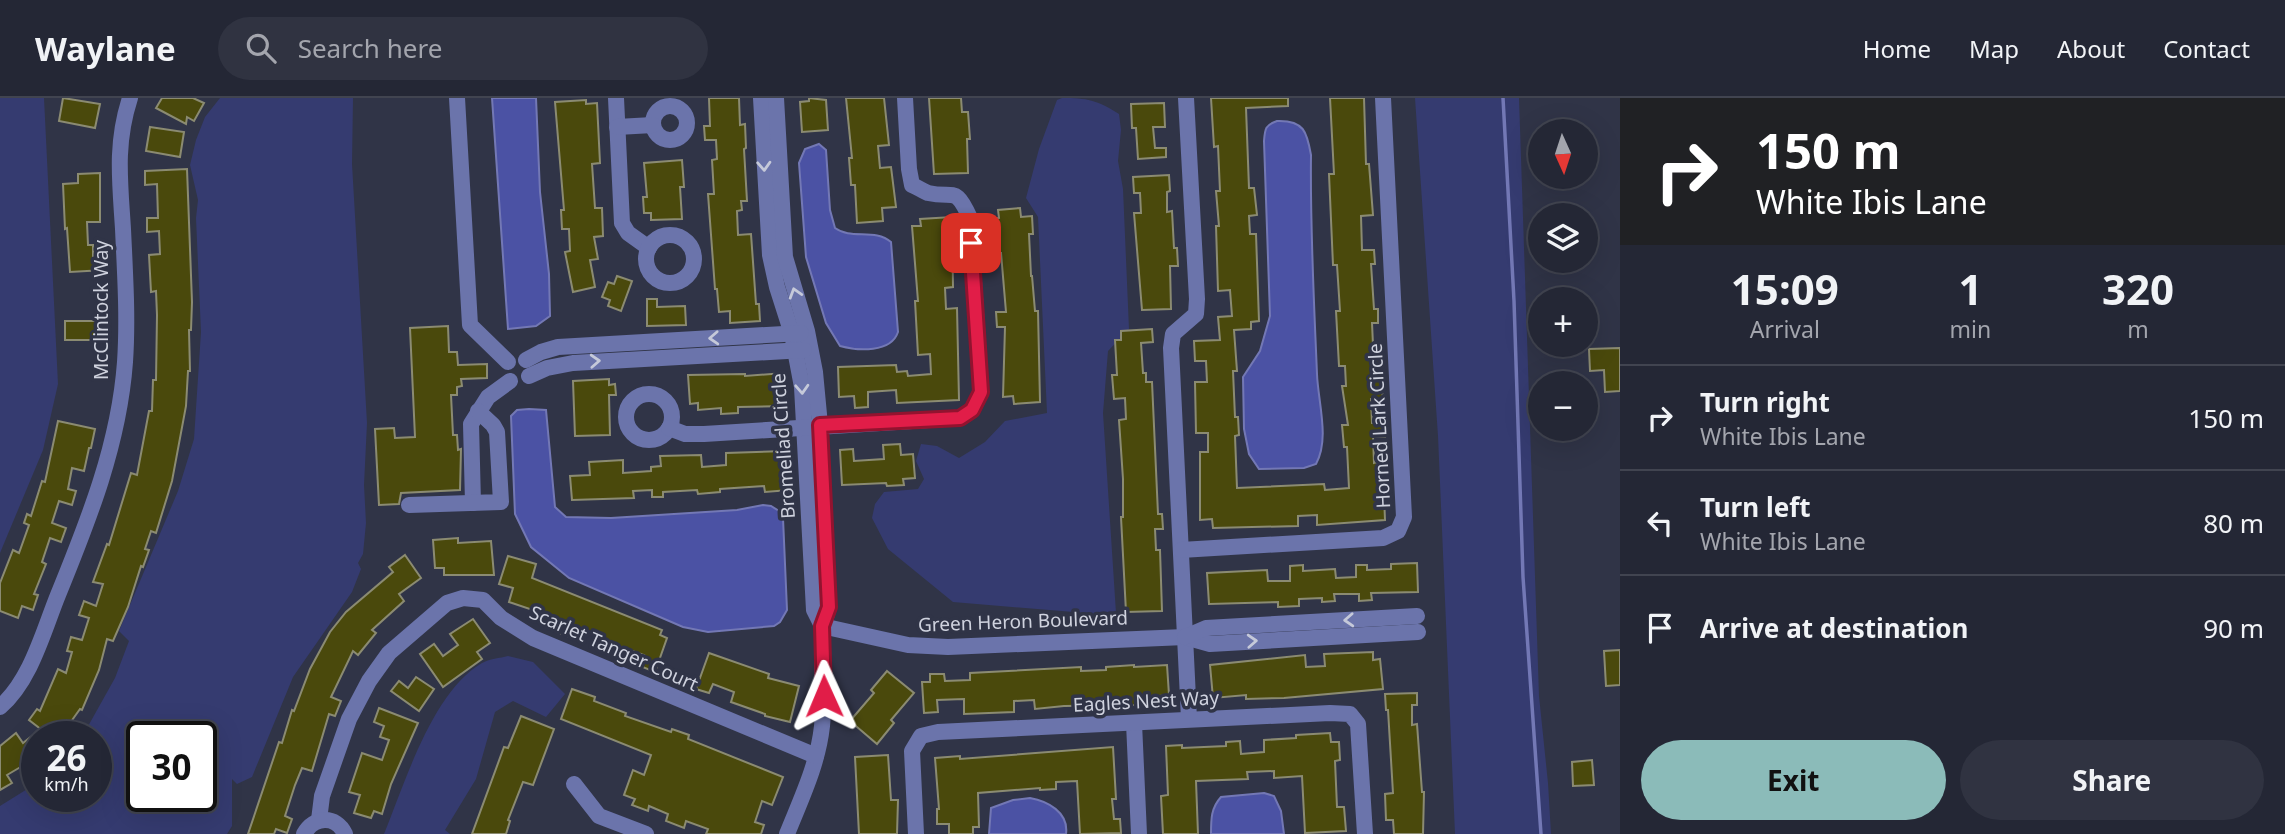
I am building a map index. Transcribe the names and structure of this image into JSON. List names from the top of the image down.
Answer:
{
  "streets": {
    "street": [
      "McClintock Way",
      "Horned Lark Circle",
      "Bromeliad Circle",
      "Green Heron Boulevard",
      "Scarlet Tanger Court",
      "Eagles Nest Way"
    ]
  },
  "crossings": [
    ["Bromeliad Circle", "Green Heron Boulevard"],
    ["Bromeliad Circle", "Scarlet Tanger Court"]
  ],
  "north": "bottom",
  "page": {
    "header": "Waylane",
    "search": "Search here",
    "nav": [
      "Home",
      "Map",
      "About",
      "Contact"
    ],
    "turn": ["150 m", "White Ibis Lane"],
    "map_buttons": ["+", "−"],
    "eta": [
      "15:09",
      "Arrival",
      "1",
      "min",
      "320",
      "m"
    ],
    "list": [
      {
        "name": "Turn right",
        "note": "White Ibis Lane",
        "value": "150 m"
      },
      {
        "name": "Turn left",
        "note": "White Ibis Lane",
        "value": "80 m"
      },
      {
        "name": "Arrive at destination",
        "value": "90 m"
      }
    ],
    "speed": "26 km/h",
    "limit": "30",
    "buttons": ["Exit", "Share"]
  }
}
